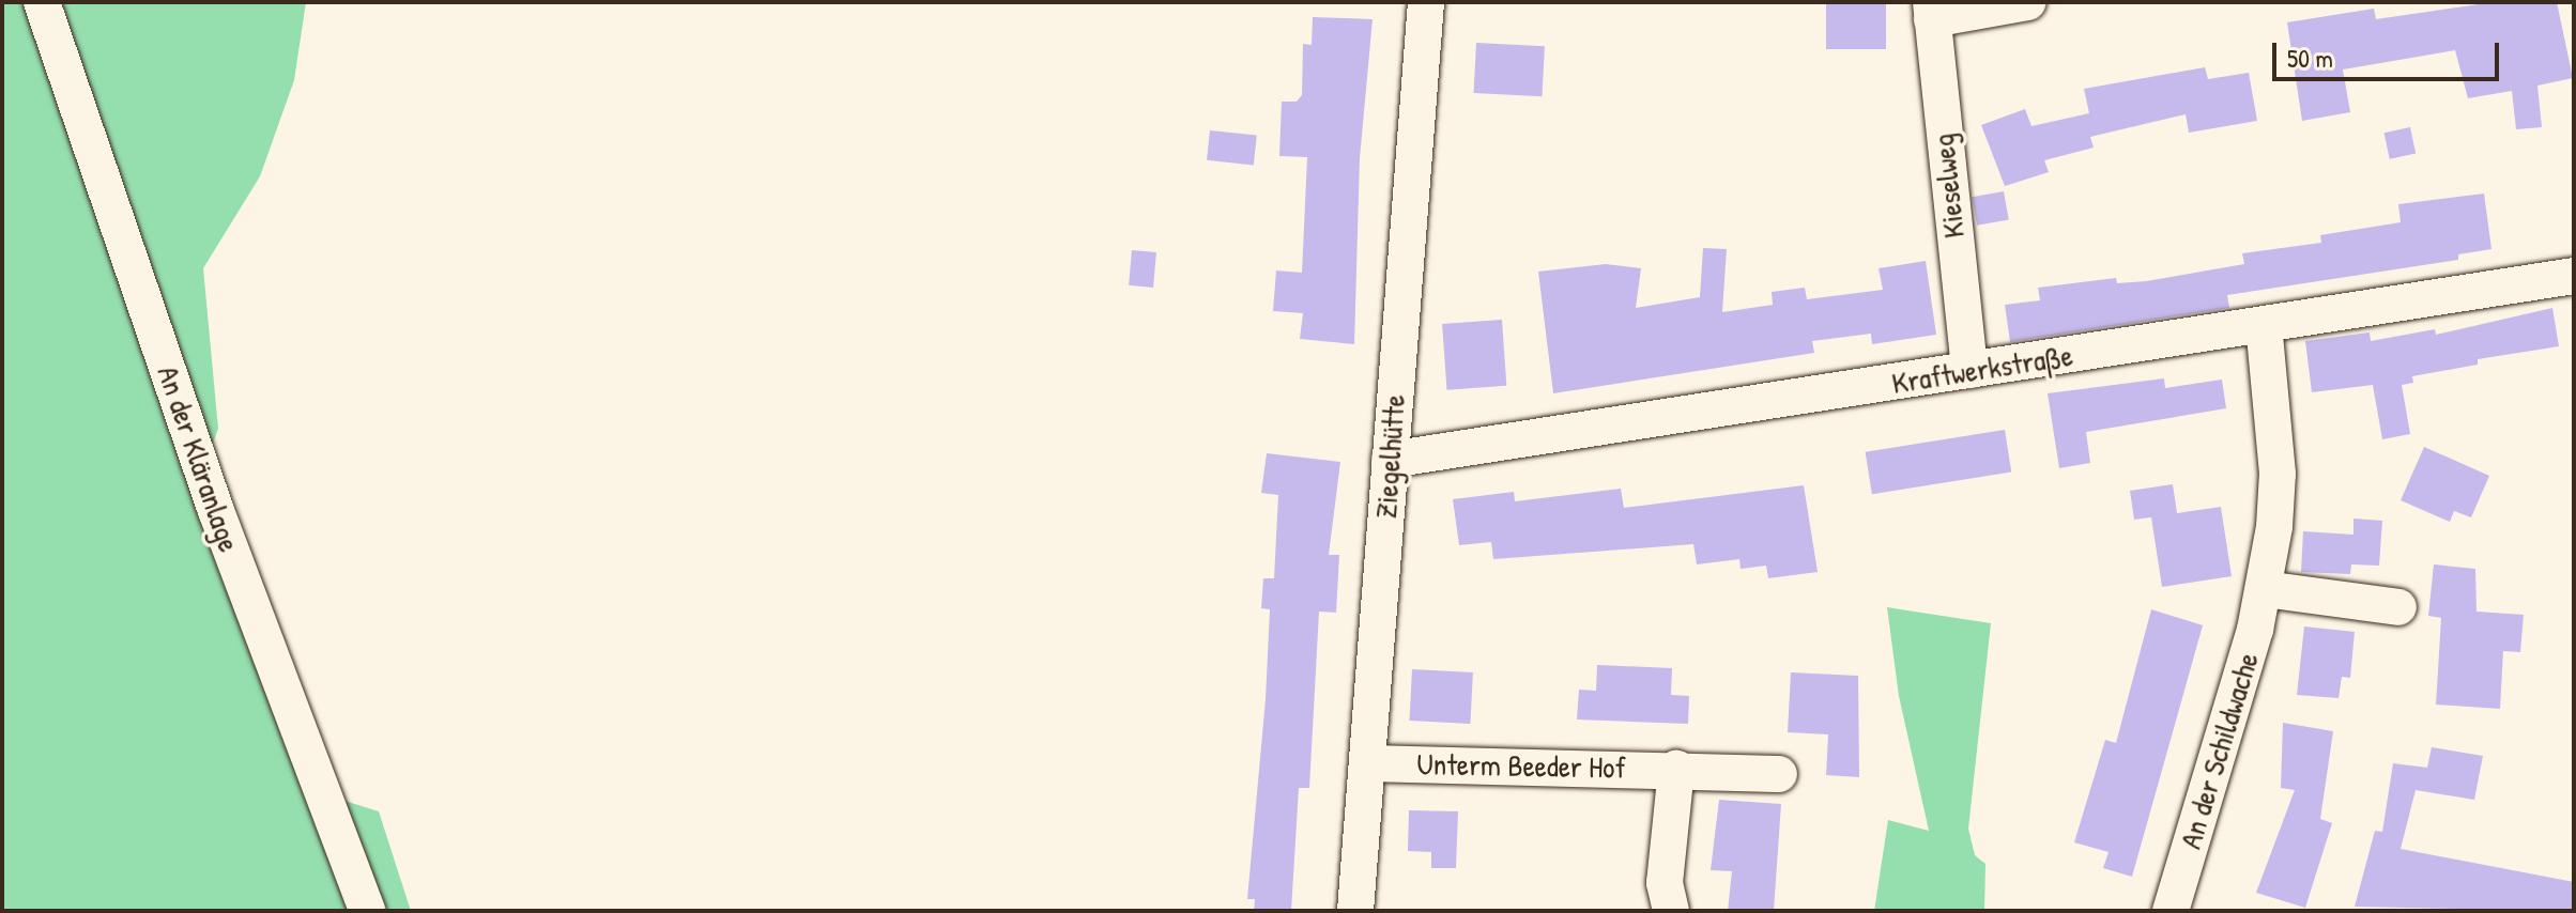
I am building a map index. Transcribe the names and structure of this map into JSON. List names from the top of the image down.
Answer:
{
  "streets": {
    "street": [
      "Kieselweg",
      "Kraftwerkstraße",
      "Ziegelhütte",
      "An der Kläranlage",
      "An der Schildwache",
      "Unterm Beeder Hof"
    ]
  },
  "crossings": [
    ["Kieselweg", "Kraftwerkstraße"],
    ["Kraftwerkstraße", "Ziegelhütte"],
    ["Kraftwerkstraße", "An der Schildwache"],
    ["Ziegelhütte", "Unterm Beeder Hof"]
  ],
  "scale_bar": "50 m"
}
